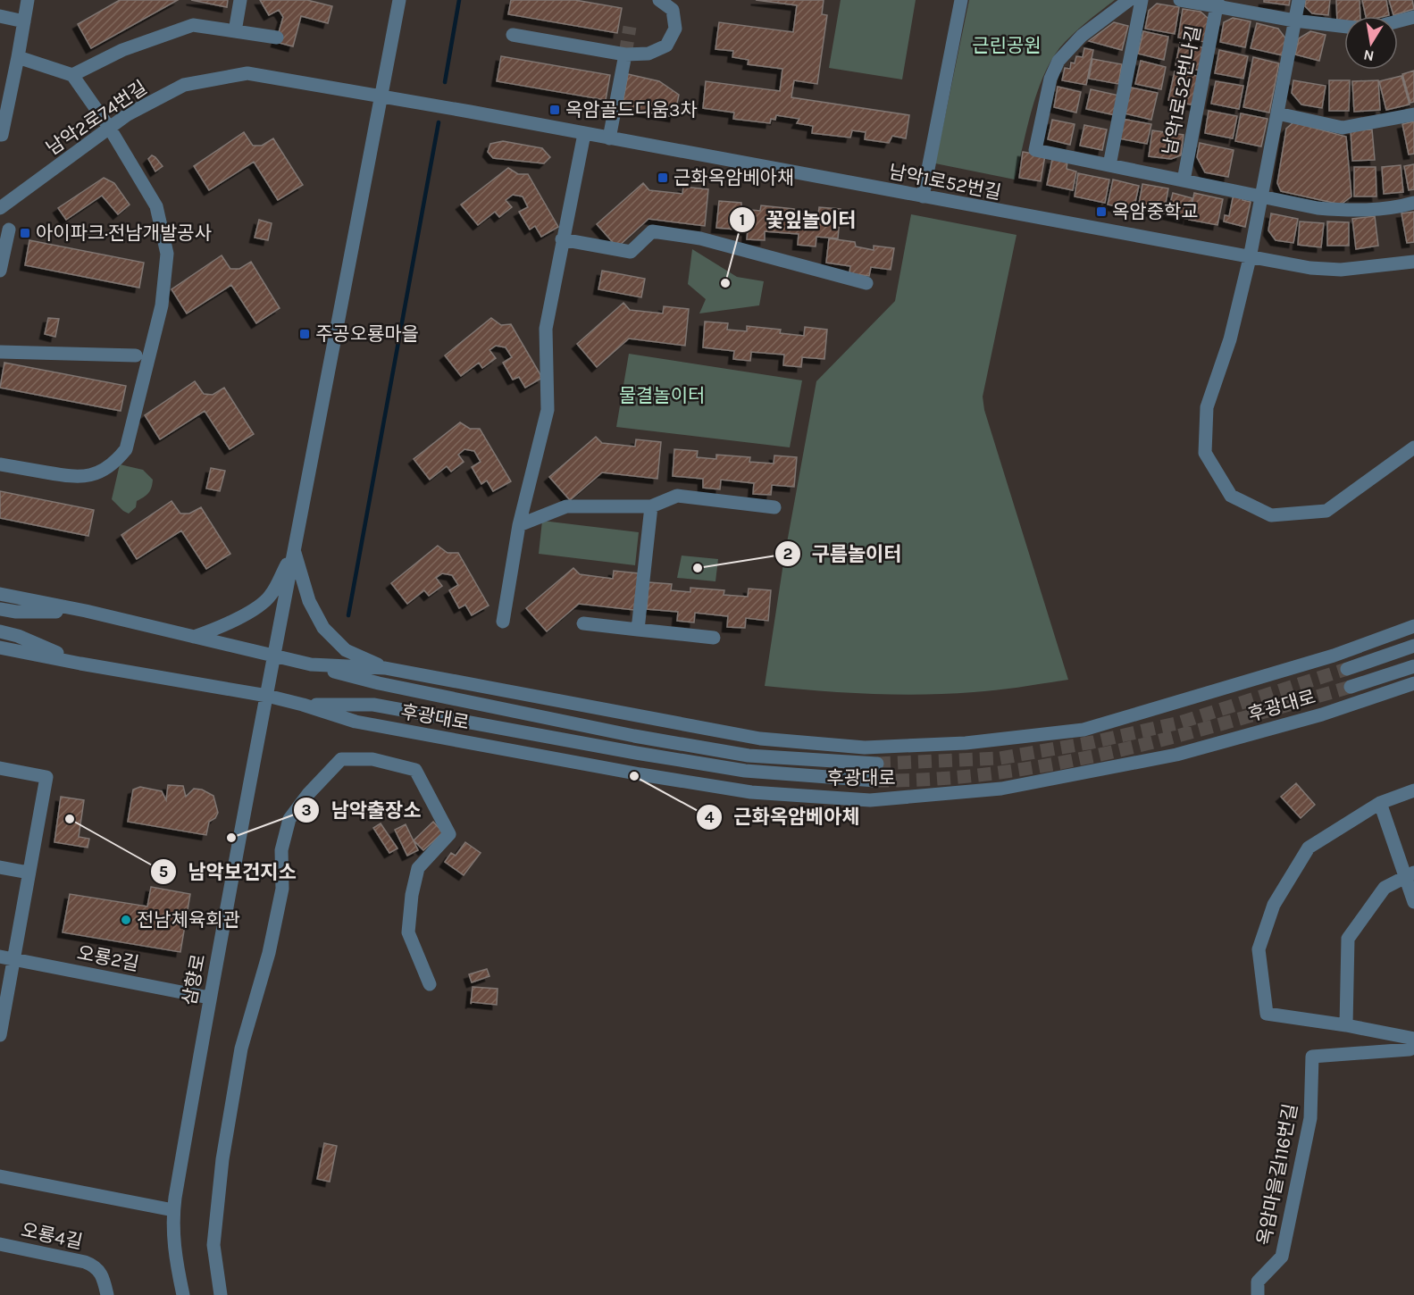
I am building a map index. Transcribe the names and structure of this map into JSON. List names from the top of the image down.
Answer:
{
  "streets": {
    "street": [
      "남악1로52번나길",
      "남악2로74번길",
      "남악1로52번길",
      "후광대로",
      "오룡2길",
      "삼향로",
      "옥암마을길116번길",
      "오룡4길"
    ]
  },
  "crossings": [
    ["남악2로74번길", "남악1로52번길"],
    ["남악2로74번길", "삼향로"],
    ["남악1로52번길", "삼향로"],
    ["후광대로", "삼향로"],
    ["오룡2길", "삼향로"]
  ],
  "parks": ["근린공원", "물결놀이터"],
  "places": {
    "transit": [
      "옥암골드디움3차",
      "근화옥암베아채",
      "옥암중학교",
      "아이파크·전남개발공사",
      "주공오룡마을"
    ],
    "other": [
      "꽃잎놀이터",
      "구름놀이터",
      "근화옥암베아체",
      "남악보건지소",
      "남악출장소",
      "전남체육회관"
    ]
  },
  "north": "bottom"
}
